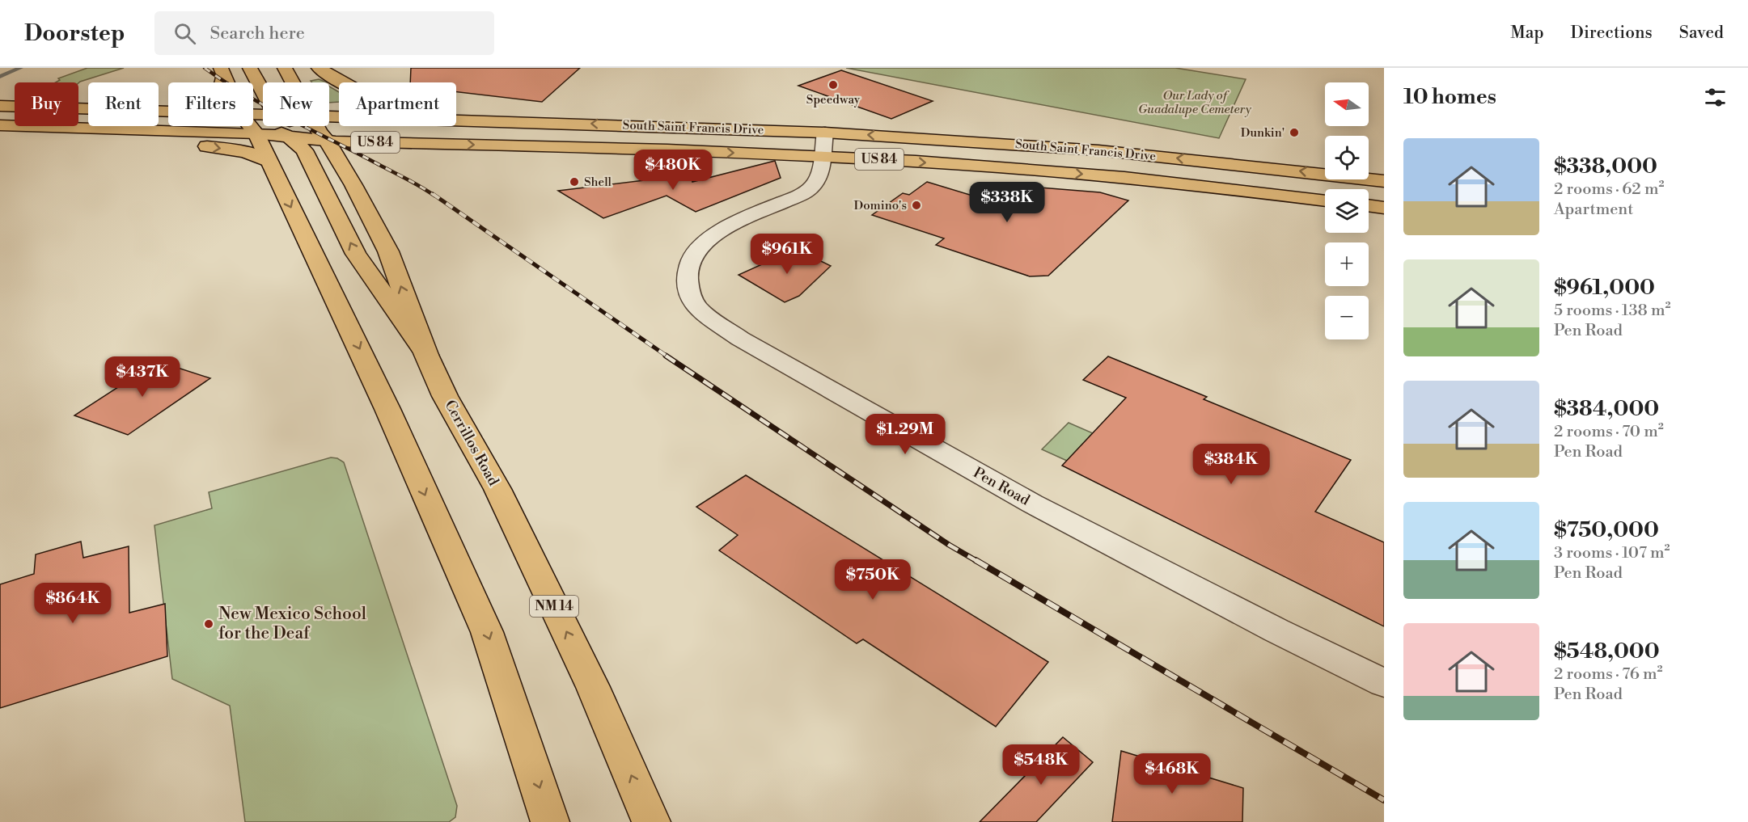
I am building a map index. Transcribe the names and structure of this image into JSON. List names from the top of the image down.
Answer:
{
  "streets": {
    "main road": [
      "South Saint Francis Drive",
      "US 84",
      "Cerrillos Road",
      "NM 14"
    ],
    "street": ["Pen Road"]
  },
  "crossings": [
    ["South Saint Francis Drive", "Cerrillos Road"],
    ["South Saint Francis Drive", "Pen Road"]
  ],
  "parks": ["Our Lady of Guadalupe Cemetery"],
  "places": [
    "Speedway",
    "Dunkin'",
    "Shell",
    "Domino's",
    "New Mexico School for the Deaf"
  ],
  "north": "left",
  "page": {
    "header": "Doorstep",
    "search": "Search here",
    "nav": ["Map", "Directions", "Saved"],
    "heading": "10 homes",
    "map_buttons": ["+", "−"],
    "chip": [
      "Buy",
      "Rent",
      "Filters",
      "New",
      "Apartment"
    ],
    "list": [
      {
        "name": "$338,000",
        "note": "2 rooms · 62 m² · Apartment"
      },
      {
        "name": "$961,000",
        "note": "5 rooms · 138 m² · Pen Road"
      },
      {
        "name": "$384,000",
        "note": "2 rooms · 70 m² · Pen Road"
      },
      {
        "name": "$750,000",
        "note": "3 rooms · 107 m² · Pen Road"
      },
      {
        "name": "$548,000",
        "note": "2 rooms · 76 m² · Pen Road"
      }
    ],
    "price": [
      "$480K",
      "$338K",
      "$961K",
      "$437K",
      "$1.29M",
      "$384K",
      "$750K",
      "$864K",
      "$548K",
      "$468K"
    ]
  }
}
